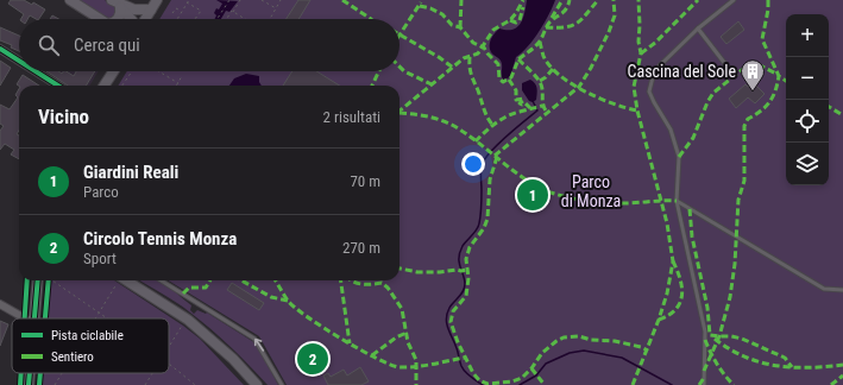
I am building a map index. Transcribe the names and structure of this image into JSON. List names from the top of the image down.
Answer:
{
  "parks": ["Parco di Monza"],
  "places": {
    "building": ["Cascina del Sole"]
  },
  "legend": ["Pista ciclabile", "Sentiero"],
  "page": {
    "map_buttons": ["+", "−"],
    "search": "Cerca qui",
    "heading": ["Vicino", "2 risultati"],
    "list": [
      {
        "mark": "1",
        "name": "Giardini Reali",
        "note": "Parco",
        "value": "70 m"
      },
      {
        "mark": "2",
        "name": "Circolo Tennis Monza",
        "note": "Sport",
        "value": "270 m"
      }
    ],
    "pins": ["1", "2"]
  }
}
